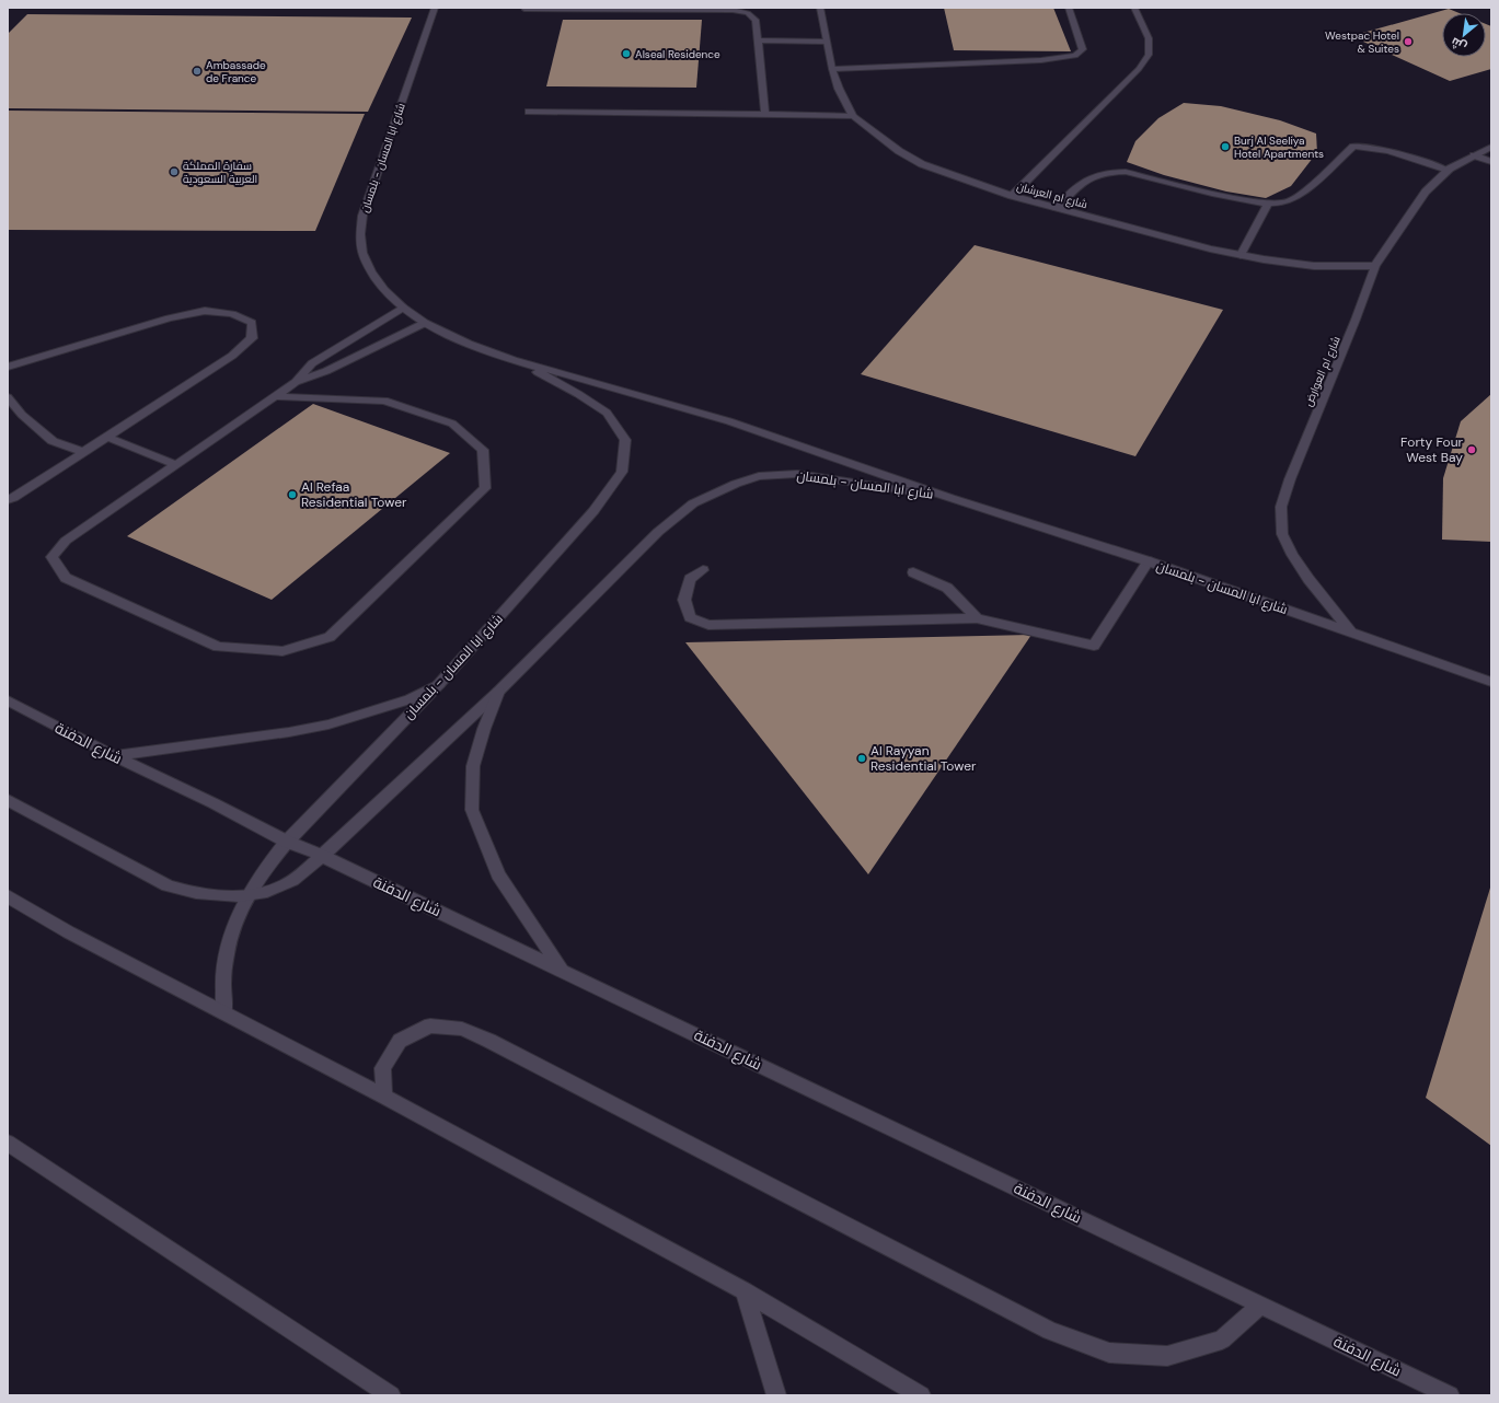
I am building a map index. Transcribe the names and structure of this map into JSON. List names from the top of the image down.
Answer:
{
  "streets": {
    "street": [
      "شارع ابا المسان - بلمسان",
      "شارع ام العرشان",
      "شارع ام العوارض",
      "شارع الدفنة"
    ]
  },
  "crossings": [
    ["شارع ابا المسان - بلمسان", "شارع ام العوارض"],
    ["شارع ابا المسان - بلمسان", "شارع الدفنة"],
    ["شارع ام العرشان", "شارع ام العوارض"]
  ],
  "places": [
    "Westpac Hotel & Suites",
    "Alseal Residence",
    "Ambassade de France",
    "Burj Al Seeliya Hotel Apartments",
    "سفارة المملكة العربية السعودية",
    "Forty Four West Bay",
    "Al Refaa Residential Tower",
    "Al Rayyan Residential Tower"
  ],
  "north": "bottom left"
}
